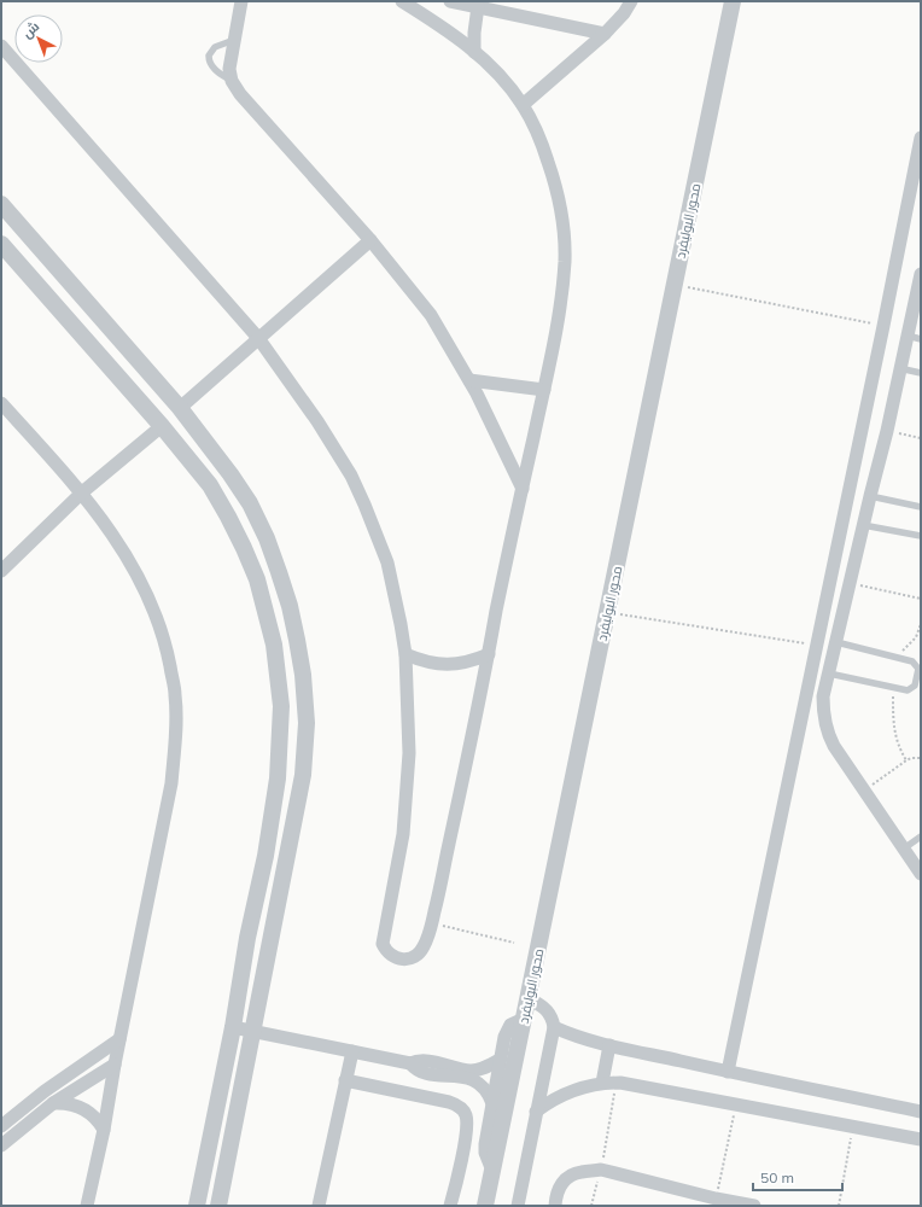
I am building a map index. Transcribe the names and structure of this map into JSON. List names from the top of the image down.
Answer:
{
  "streets": {
    "street": ["محور البوليفرد"]
  },
  "scale_bar": "50 m",
  "north": "top left"
}
